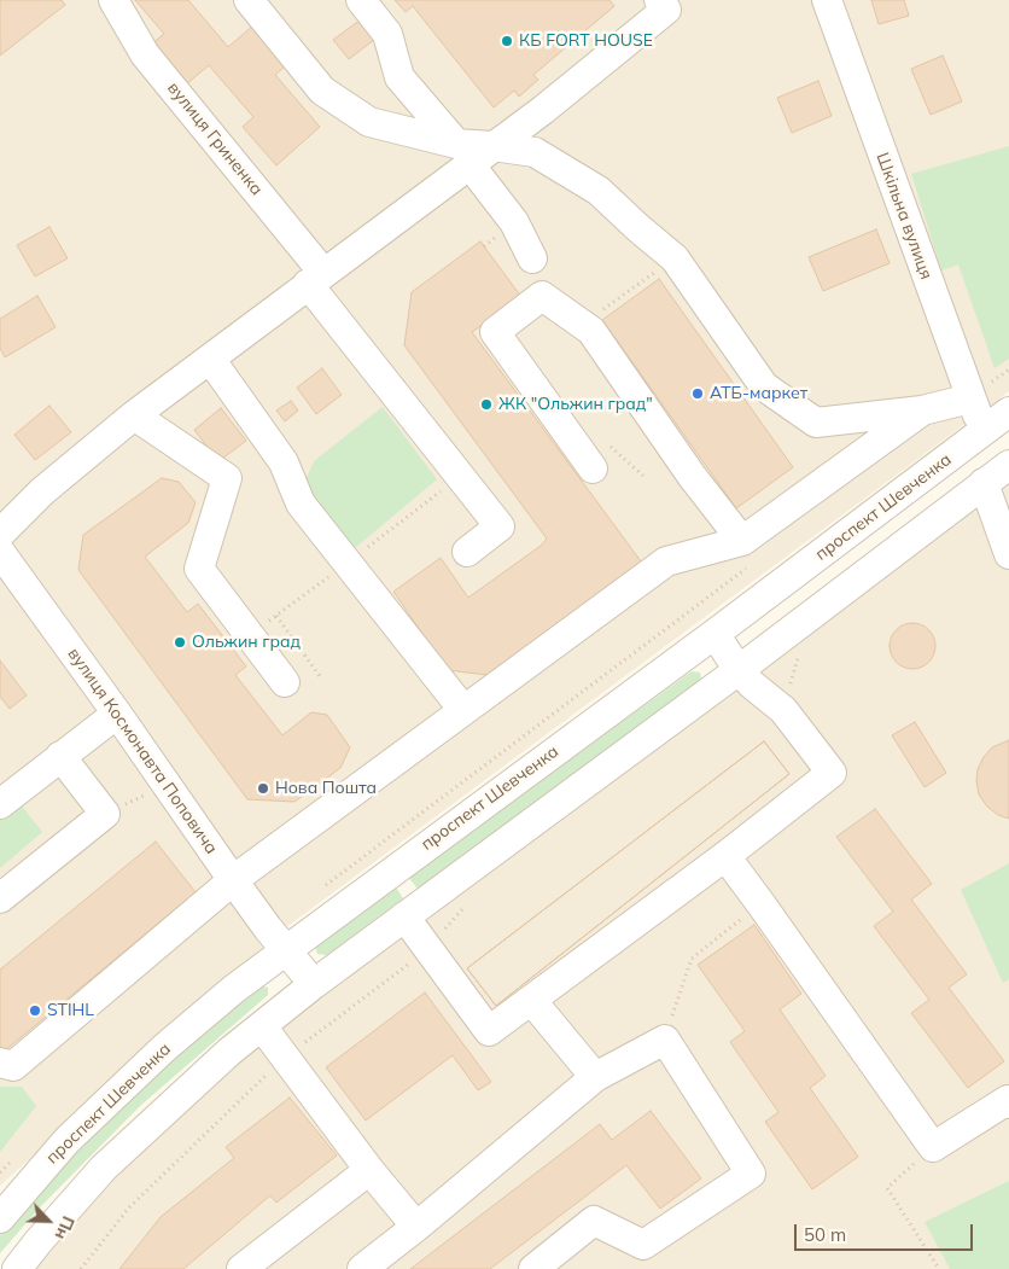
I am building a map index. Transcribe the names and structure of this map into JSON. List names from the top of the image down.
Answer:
{
  "streets": {
    "street": [
      "вулиця Гриненка",
      "Шкільна вулиця",
      "проспект Шевченка",
      "вулиця Космонавта Поповича"
    ]
  },
  "crossings": [
    ["Шкільна вулиця", "проспект Шевченка"],
    ["проспект Шевченка", "вулиця Космонавта Поповича"]
  ],
  "places": [
    "КБ FORT HOUSE",
    "АТБ-маркет",
    "ЖК \"Ольжин град\"",
    "Ольжин град",
    "Нова Пошта",
    "STIHL"
  ],
  "scale_bar": "50 m",
  "north": "bottom right"
}
